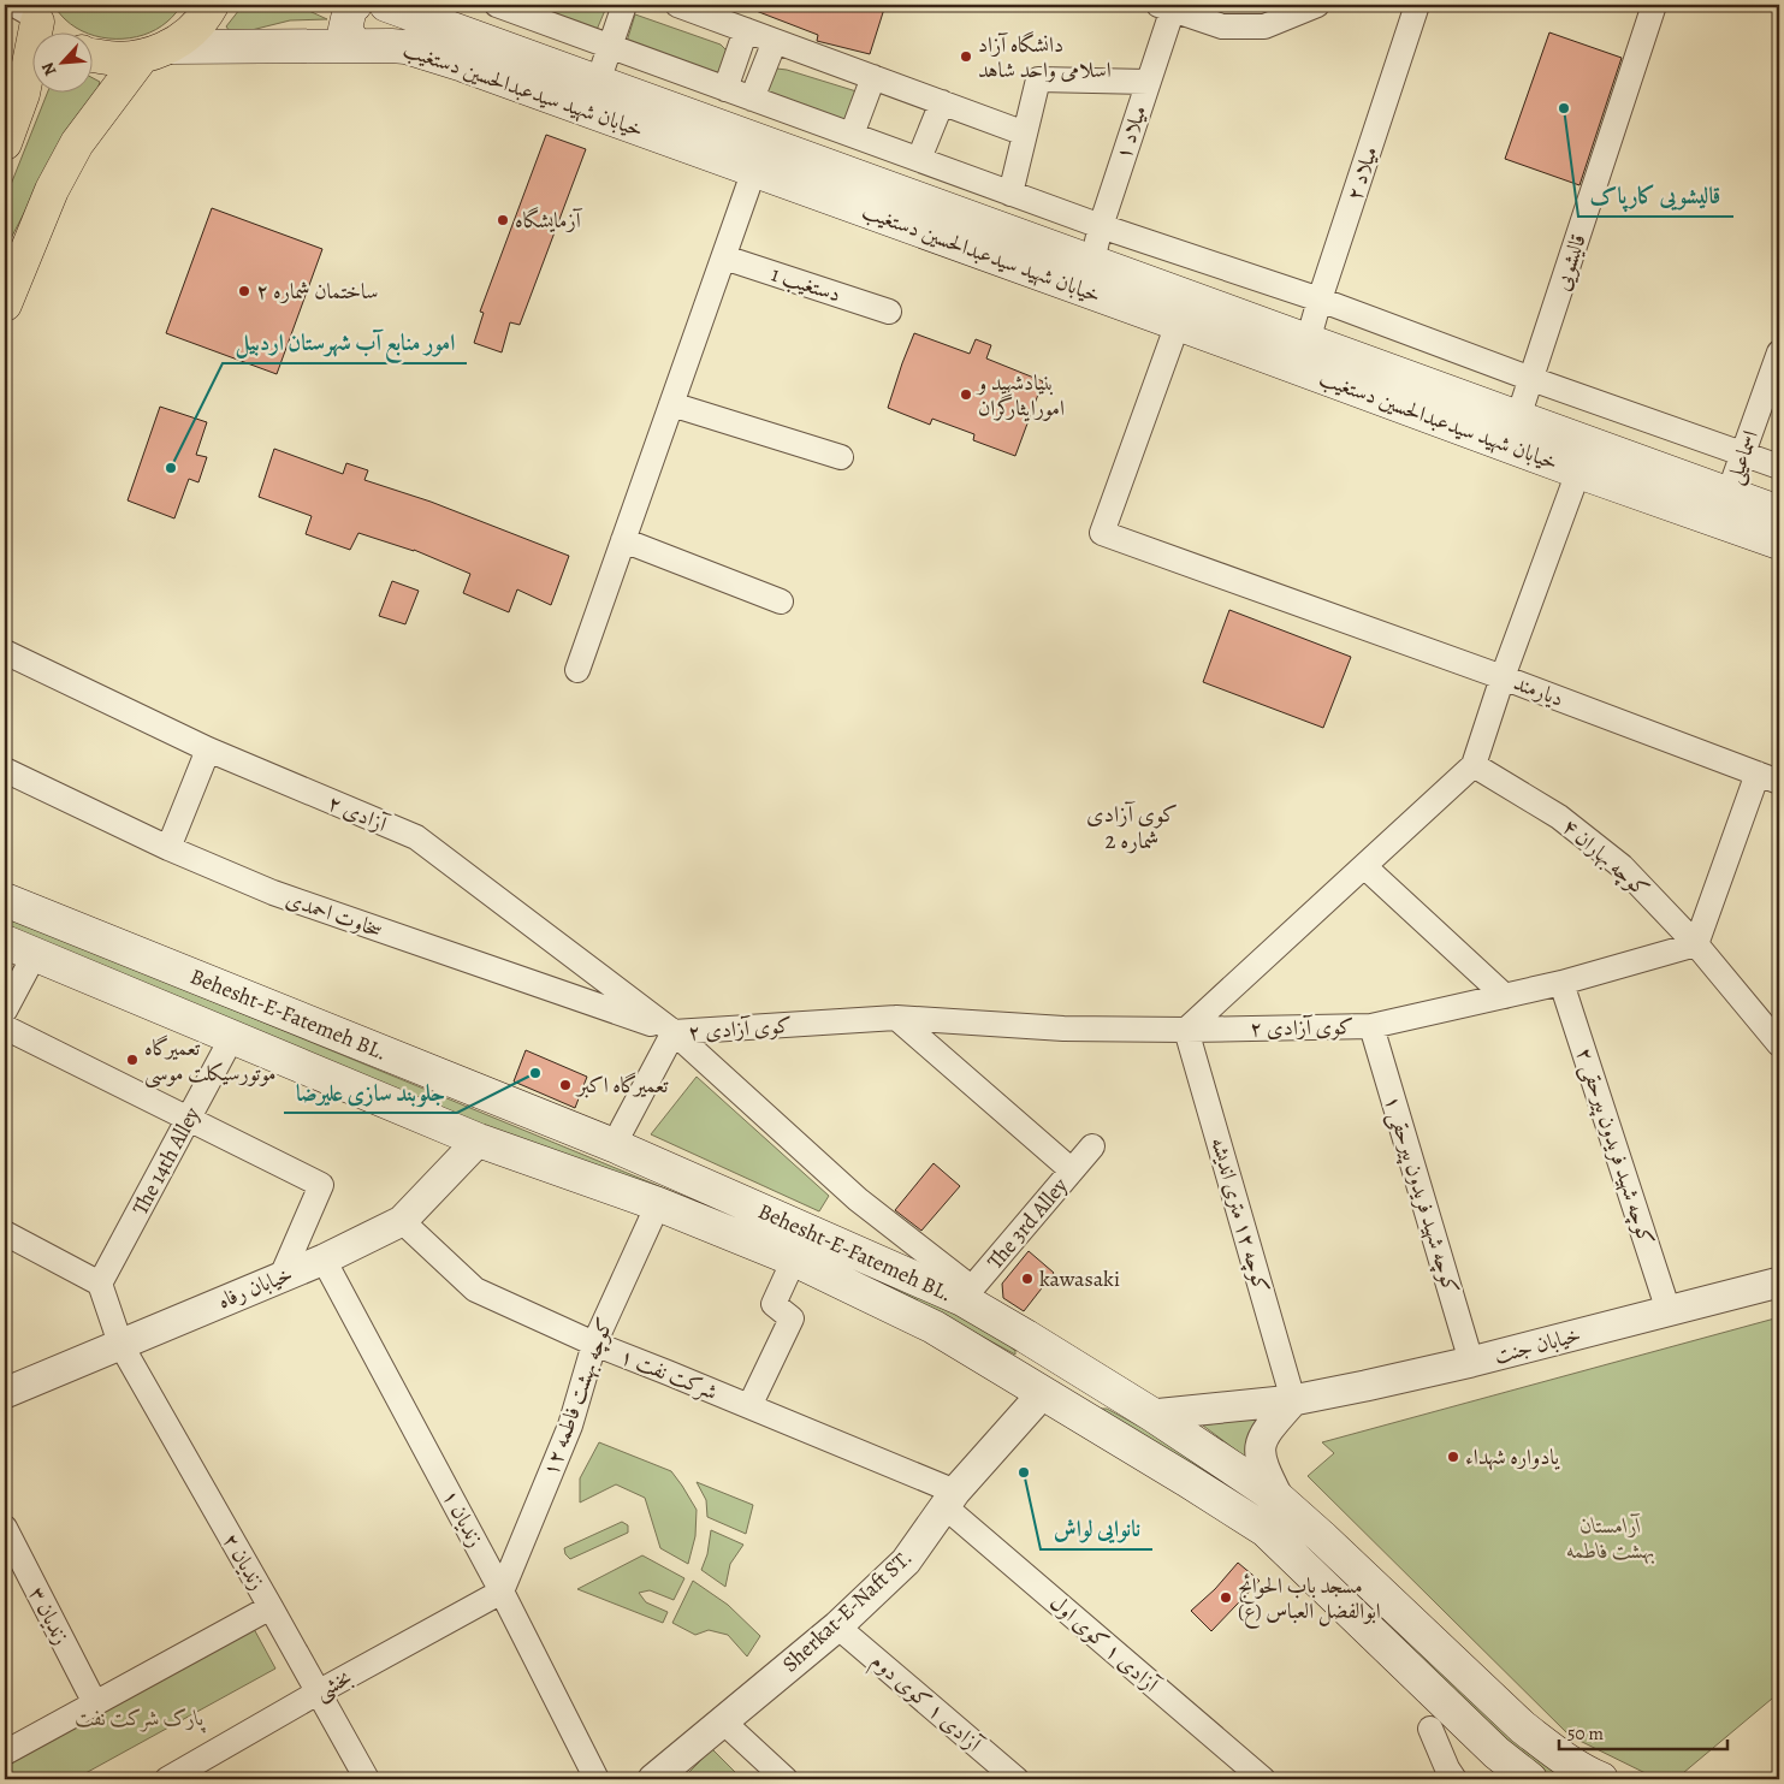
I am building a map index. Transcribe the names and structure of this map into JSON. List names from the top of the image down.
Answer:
{
  "streets": {
    "main road": ["خیابان شهید سیدعبدالحسین دستغیب", "Behesht-E-Fatemeh BL."],
    "street": [
      "میلاد ۱",
      "میلاد ۲",
      "قالیشویی",
      "دستغیب 1",
      "اسماعیلی",
      "دیارمند",
      "آزادی ۲",
      "کوچه بهاران ۴",
      "سخاوت احمدی",
      "کوی آزادی ۲",
      "کوچه شهید فریدون پیرحقی ۲",
      "The 14th Alley",
      "کوچه شهید فریدون پیرحقی ۱",
      "کوچه ۱۲ متری اندیشه",
      "The 3rd Alley",
      "خیابان رفاه",
      "خیابان جنت",
      "شرکت نفت ۱",
      "کوچه بهشت فاطمه ۱۲",
      "زندیان ۱",
      "زندیان ۲",
      "Sherkat-E-Naft ST.",
      "زندیان ۳",
      "آزادی ۱ کوی اول",
      "بخشی",
      "آزادی ۱ کوی دوم"
    ]
  },
  "crossings": [
    ["خیابان شهید سیدعبدالحسین دستغیب", "میلاد ۱"],
    ["خیابان شهید سیدعبدالحسین دستغیب", "میلاد ۲"],
    ["خیابان شهید سیدعبدالحسین دستغیب", "قالیشویی"],
    ["خیابان شهید سیدعبدالحسین دستغیب", "اسماعیلی"],
    ["خیابان شهید سیدعبدالحسین دستغیب", "دیارمند"],
    ["آزادی ۲", "سخاوت احمدی"],
    ["آزادی ۲", "Behesht-E-Fatemeh BL."],
    ["آزادی ۲", "کوی آزادی ۲"],
    ["آزادی ۲", "The 3rd Alley"],
    ["کوچه بهاران ۴", "کوی آزادی ۲"],
    ["سخاوت احمدی", "کوی آزادی ۲"],
    ["Behesht-E-Fatemeh BL.", "کوی آزادی ۲"],
    ["Behesht-E-Fatemeh BL.", "The 14th Alley"],
    ["Behesht-E-Fatemeh BL.", "The 3rd Alley"],
    ["Behesht-E-Fatemeh BL.", "خیابان رفاه"],
    ["Behesht-E-Fatemeh BL.", "خیابان جنت"],
    ["Behesht-E-Fatemeh BL.", "کوچه بهشت فاطمه ۱۲"],
    ["Behesht-E-Fatemeh BL.", "Sherkat-E-Naft ST."],
    ["کوی آزادی ۲", "کوچه شهید فریدون پیرحقی ۲"],
    ["کوی آزادی ۲", "کوچه شهید فریدون پیرحقی ۱"],
    ["کوی آزادی ۲", "کوچه ۱۲ متری اندیشه"],
    ["کوچه شهید فریدون پیرحقی ۲", "خیابان جنت"],
    ["The 14th Alley", "زندیان ۲"],
    ["کوچه شهید فریدون پیرحقی ۱", "خیابان جنت"],
    ["کوچه ۱۲ متری اندیشه", "خیابان جنت"],
    ["خیابان رفاه", "شرکت نفت ۱"],
    ["خیابان رفاه", "زندیان ۱"],
    ["خیابان رفاه", "زندیان ۲"],
    ["شرکت نفت ۱", "کوچه بهشت فاطمه ۱۲"],
    ["شرکت نفت ۱", "Sherkat-E-Naft ST."],
    ["شرکت نفت ۱", "آزادی ۱ کوی اول"],
    ["کوچه بهشت فاطمه ۱۲", "زندیان ۱"],
    ["کوچه بهشت فاطمه ۱۲", "بخشی"],
    ["زندیان ۱", "بخشی"],
    ["زندیان ۲", "بخشی"],
    ["Sherkat-E-Naft ST.", "آزادی ۱ کوی اول"],
    ["Sherkat-E-Naft ST.", "آزادی ۱ کوی دوم"]
  ],
  "districts": ["کوی آزادی شماره 2"],
  "parks": ["آرامستان بهشت فاطمه", "پارک شرکت نفت"],
  "places": [
    "دانشگاه آزاد اسلامی واحد شاهد",
    "قالیشویی کارپاک",
    "آزمایشگاه",
    "ساختمان شماره ۲",
    "بنیادشهید و امورایثارگران",
    "امور منابع آب شهرستان اردبیل",
    "تعمیرگاه موتورسیکلت موسی",
    "جلوبند سازی علیرضا",
    "تعمیرگاه اکبر",
    "kawasaki",
    "یادواره شهداء",
    "نانوایی لواش",
    "مسجد باب الحوائج ابوالفضل العباس (ع)"
  ],
  "scale_bar": "50 m",
  "north": "bottom left"
}
